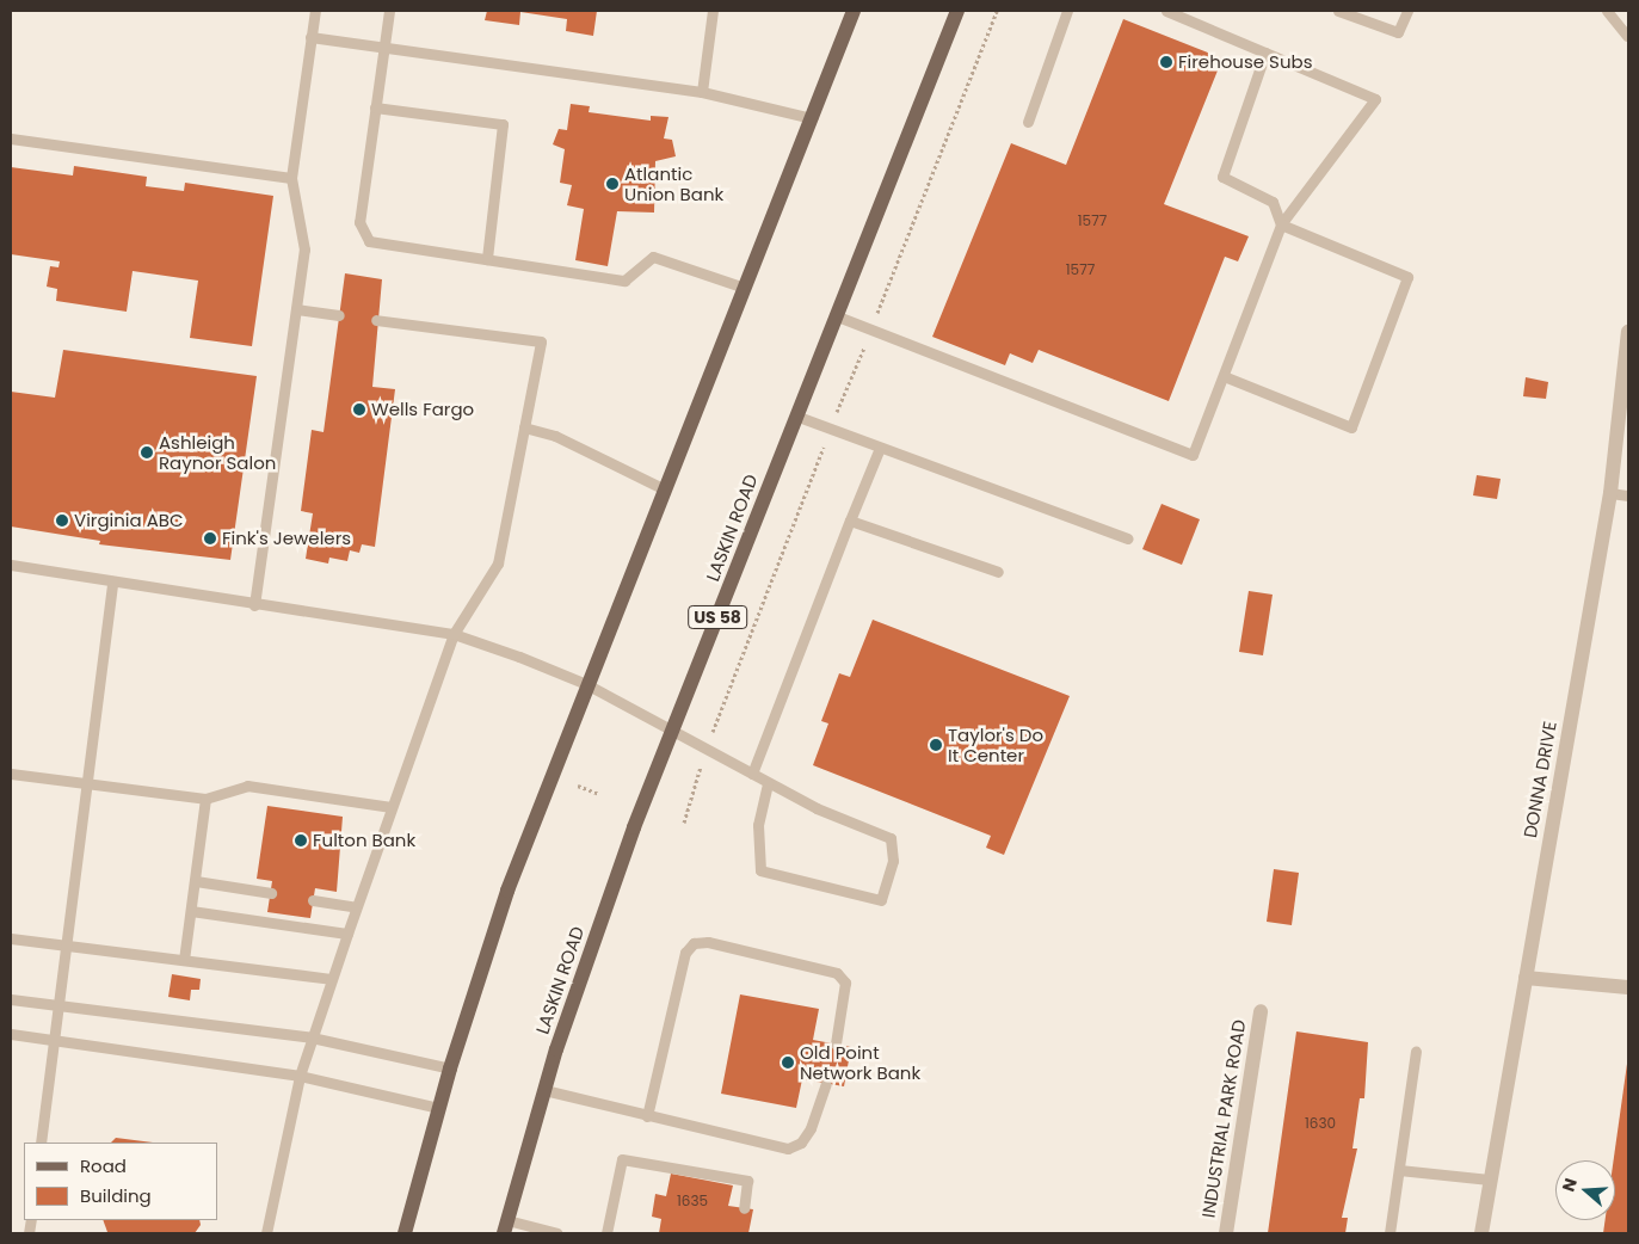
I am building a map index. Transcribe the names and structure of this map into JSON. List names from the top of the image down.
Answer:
{
  "streets": {
    "main road": ["LASKIN ROAD", "US 58"],
    "street": ["DONNA DRIVE", "INDUSTRIAL PARK ROAD"]
  },
  "places": [
    "Firehouse Subs",
    "Atlantic Union Bank",
    "Wells Fargo",
    "Ashleigh Raynor Salon",
    "Virginia ABC",
    "Fink's Jewelers",
    "Taylor's Do It Center",
    "Fulton Bank",
    "Old Point Network Bank"
  ],
  "house_numbers": [
    "1577",
    "1577",
    "1630",
    "1635"
  ],
  "legend": ["Road", "Building"],
  "north": "left"
}
